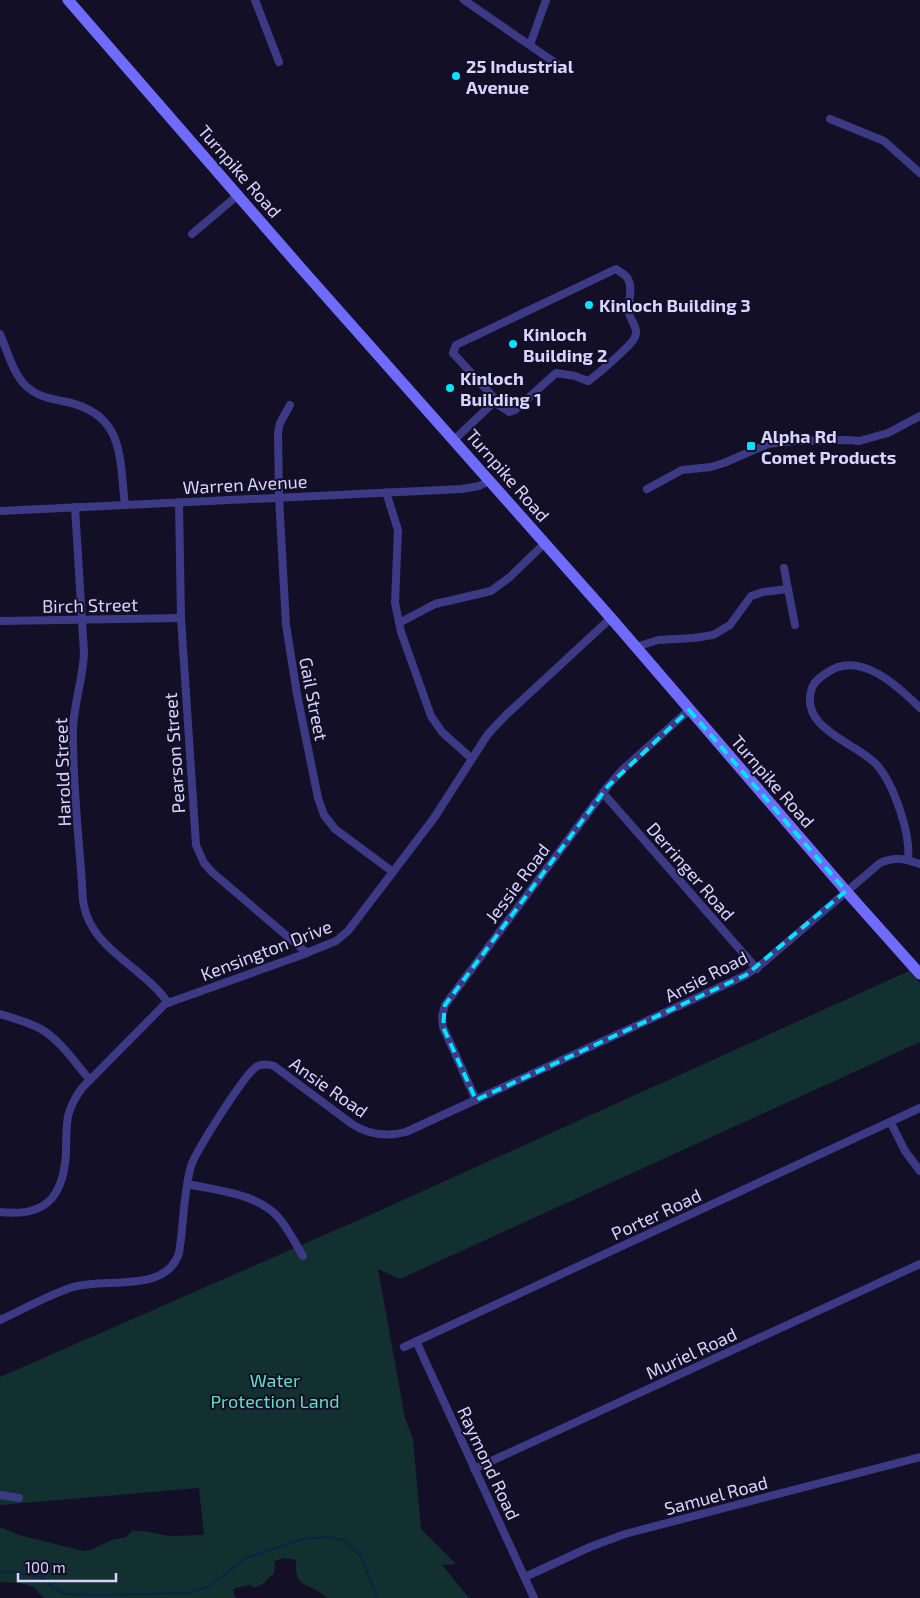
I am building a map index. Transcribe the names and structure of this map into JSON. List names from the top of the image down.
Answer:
{
  "streets": {
    "main road": ["Turnpike Road"],
    "street": [
      "Warren Avenue",
      "Birch Street",
      "Gail Street",
      "Pearson Street",
      "Harold Street",
      "Derringer Road",
      "Jessie Road",
      "Kensington Drive",
      "Ansie Road",
      "Porter Road",
      "Muriel Road",
      "Raymond Road",
      "Samuel Road"
    ]
  },
  "crossings": [
    ["Turnpike Road", "Warren Avenue"],
    ["Turnpike Road", "Jessie Road"],
    ["Turnpike Road", "Kensington Drive"],
    ["Turnpike Road", "Ansie Road"],
    ["Warren Avenue", "Gail Street"],
    ["Warren Avenue", "Pearson Street"],
    ["Warren Avenue", "Harold Street"],
    ["Birch Street", "Pearson Street"],
    ["Birch Street", "Harold Street"],
    ["Gail Street", "Kensington Drive"],
    ["Pearson Street", "Kensington Drive"],
    ["Harold Street", "Kensington Drive"],
    ["Derringer Road", "Jessie Road"],
    ["Derringer Road", "Ansie Road"],
    ["Jessie Road", "Ansie Road"],
    ["Porter Road", "Raymond Road"],
    ["Muriel Road", "Raymond Road"],
    ["Raymond Road", "Samuel Road"]
  ],
  "parks": ["Water Protection Land"],
  "places": {
    "other": [
      "25 Industrial Avenue",
      "Kinloch Building 3",
      "Kinloch Building 2",
      "Kinloch Building 1"
    ],
    "transit": ["Alpha Rd Comet Products"]
  },
  "scale_bar": "100 m"
}
